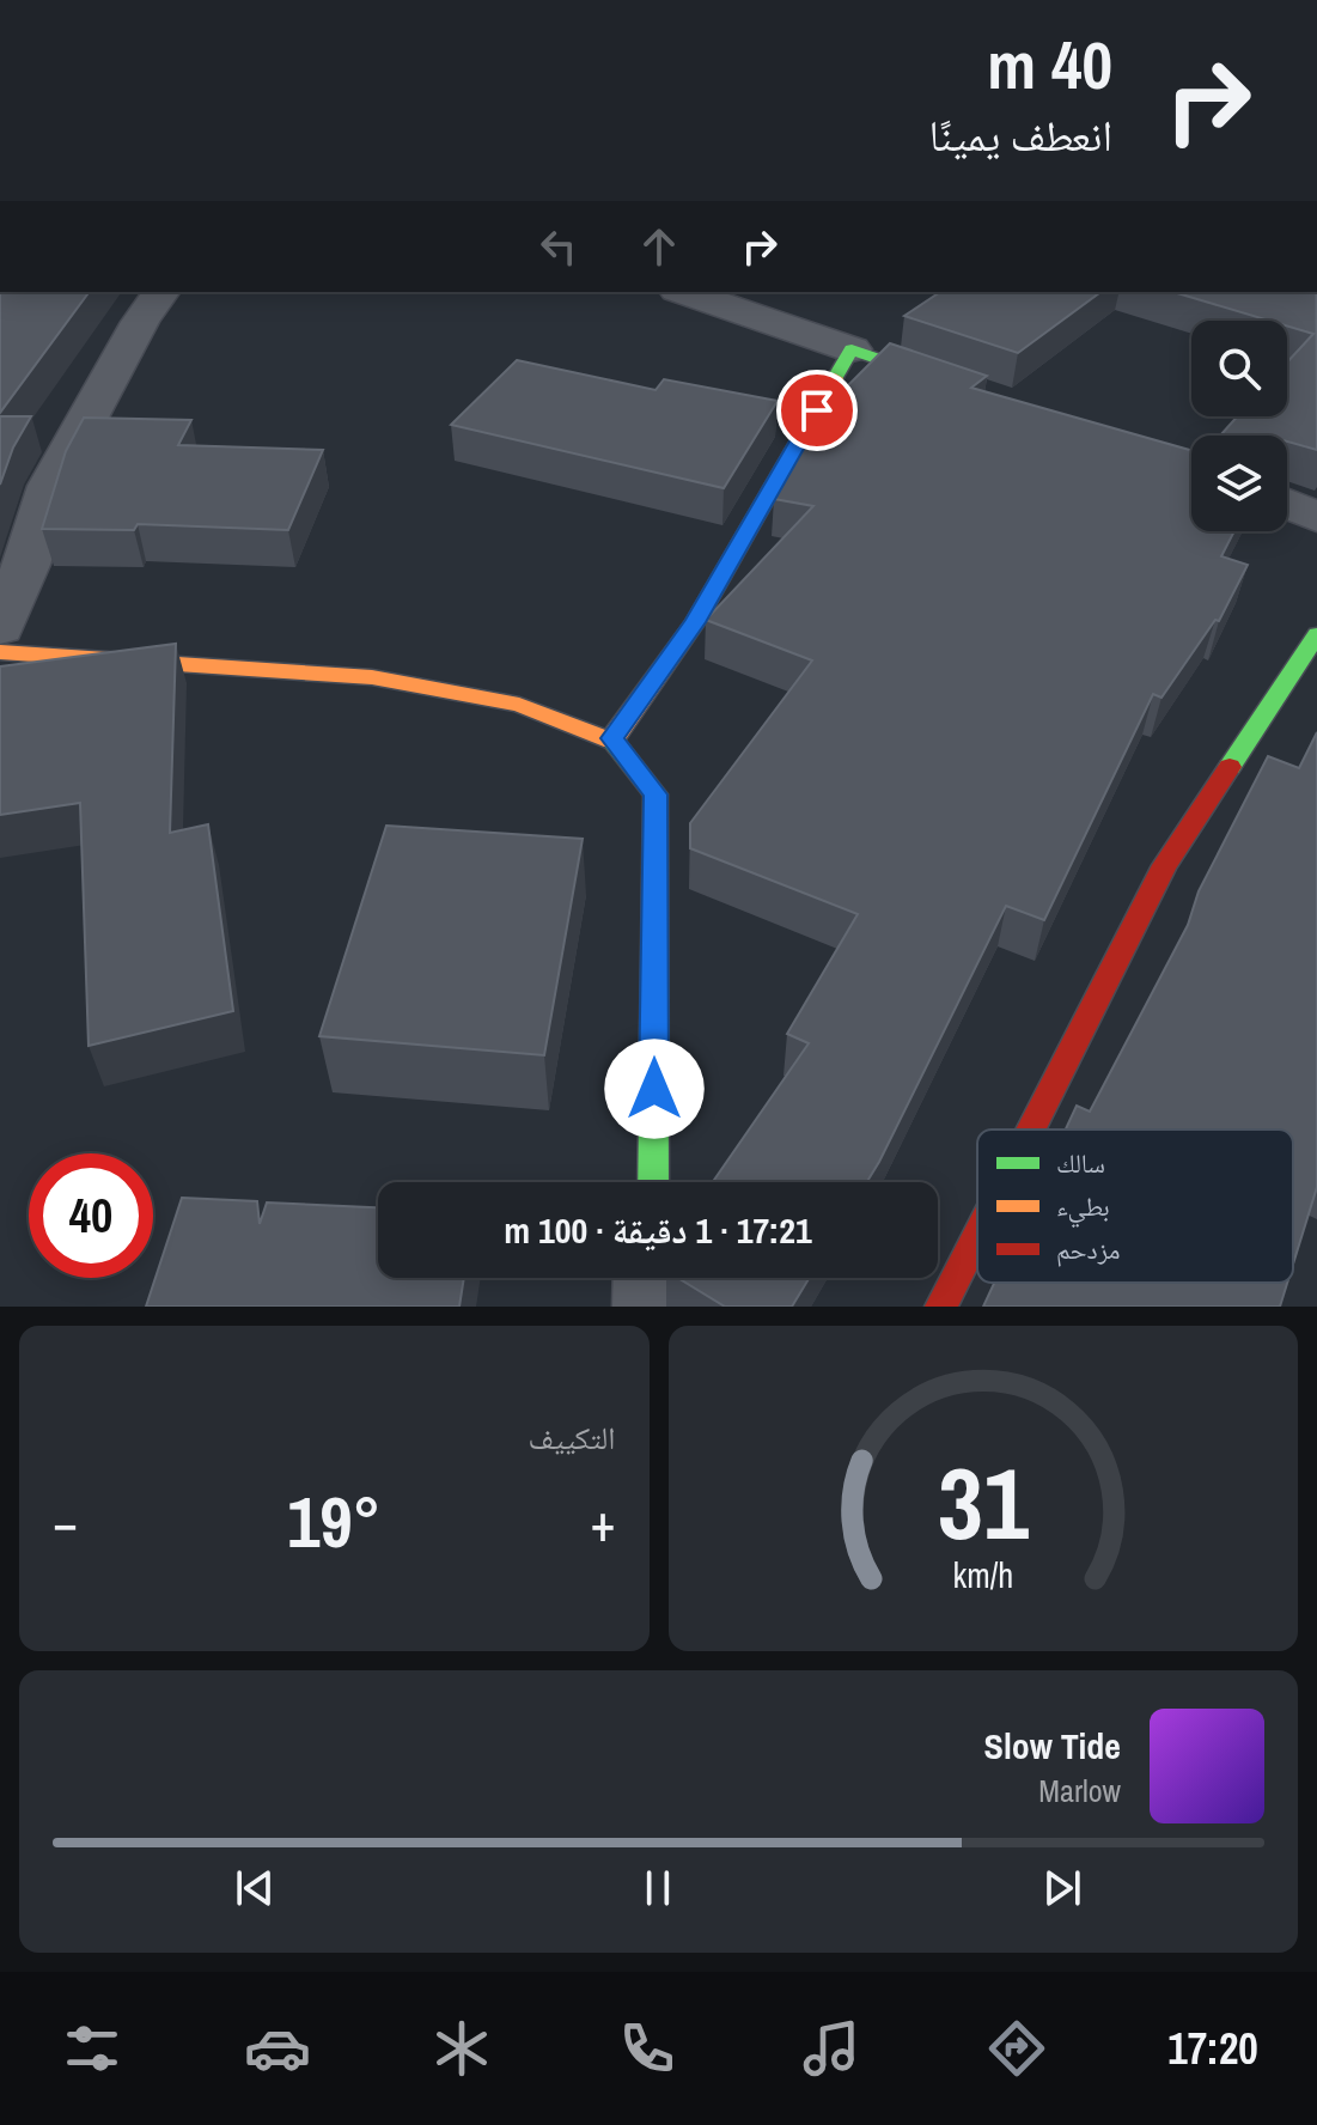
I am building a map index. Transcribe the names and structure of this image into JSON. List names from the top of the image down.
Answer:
{
  "legend": ["سالك", "بطيء", "مزدحم"],
  "page": {
    "turn": ["40 m", "انعطف يمينًا"],
    "limit": "40",
    "trip": "17:21 · 1 دقيقة · 100 m",
    "tile": "التكييف",
    "heat": ["−", "19°", "+"],
    "song": ["Slow Tide", "Marlow"],
    "tabs": "17:20",
    "gauge": ["31", "km/h"]
  }
}
